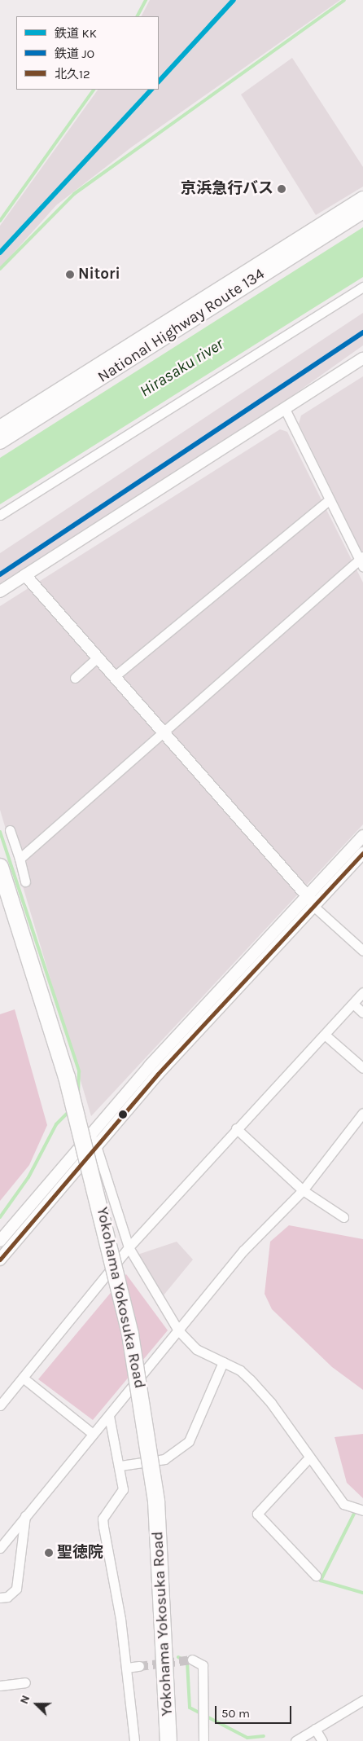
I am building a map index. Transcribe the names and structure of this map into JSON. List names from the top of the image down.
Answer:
{
  "streets": {
    "highway": ["National Highway Route 134", "Yokohama Yokosuka Road"]
  },
  "water": ["Hirasaku river"],
  "places": ["京浜急行バス", "Nitori", "聖徳院"],
  "lines": ["rail line KK", "rail line JO", "transit line 北久12"],
  "legend": ["鉄道 KK", "鉄道 JO", "北久12"],
  "scale_bar": "50 m",
  "north": "left"
}
